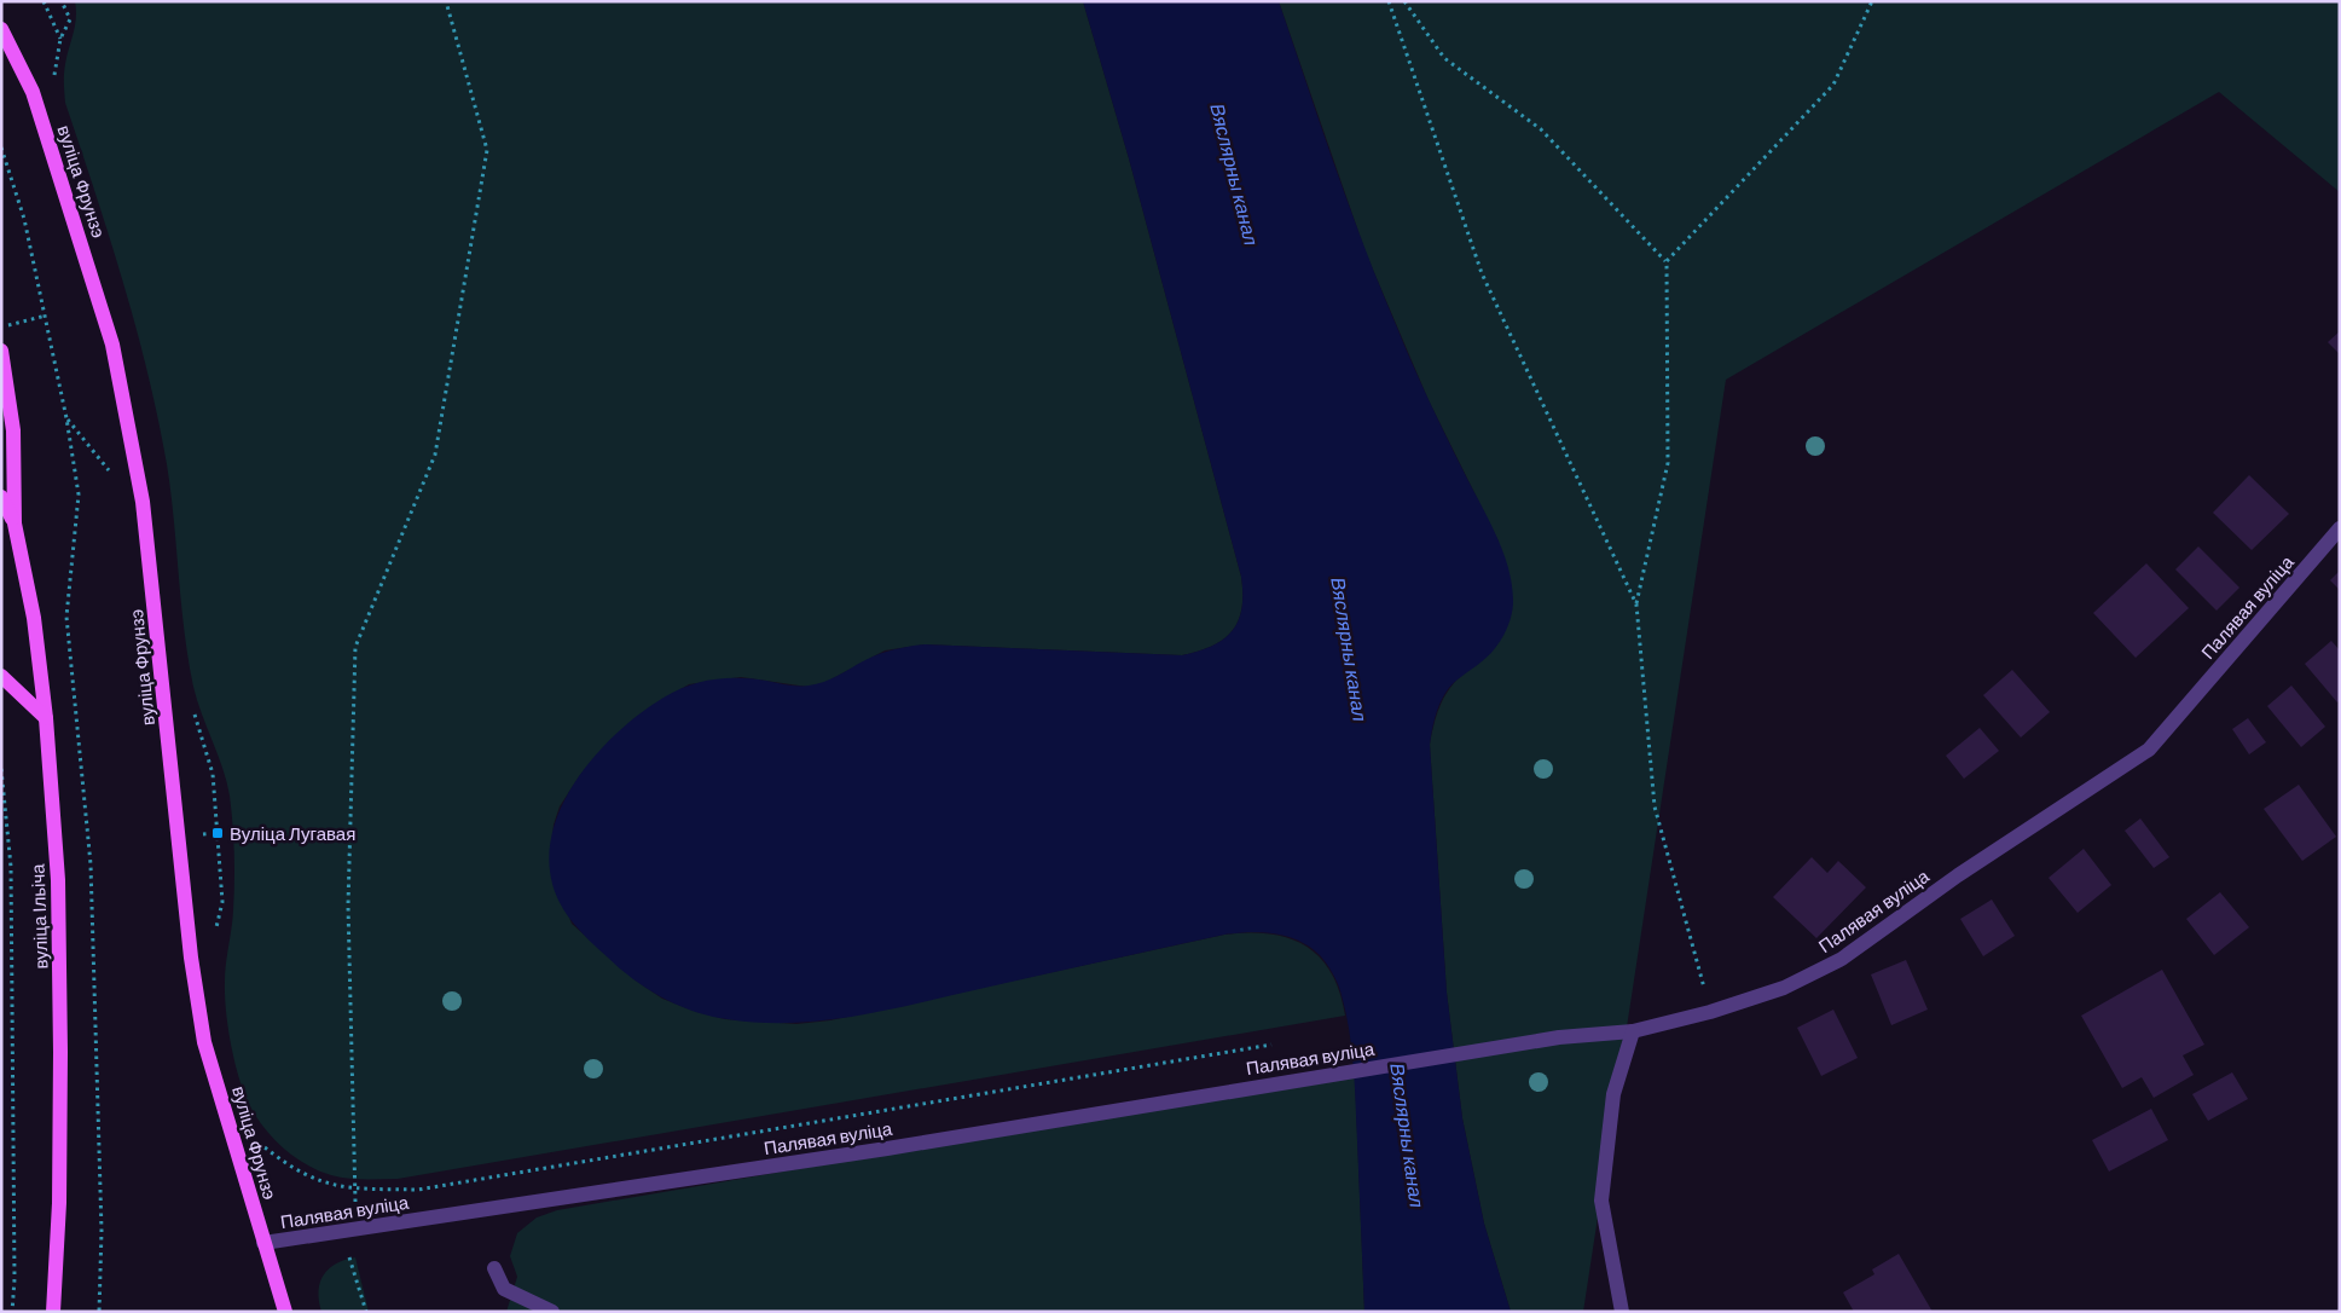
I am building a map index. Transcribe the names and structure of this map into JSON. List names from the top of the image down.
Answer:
{
  "streets": {
    "main road": ["вуліца Фрунзэ", "вуліца Ільіча"],
    "street": ["Палявая вуліца"]
  },
  "crossings": [
    ["вуліца Фрунзэ", "Палявая вуліца"]
  ],
  "water": ["Вяслярны канал"],
  "places": {
    "transit": ["Вуліца Лугавая"]
  }
}
